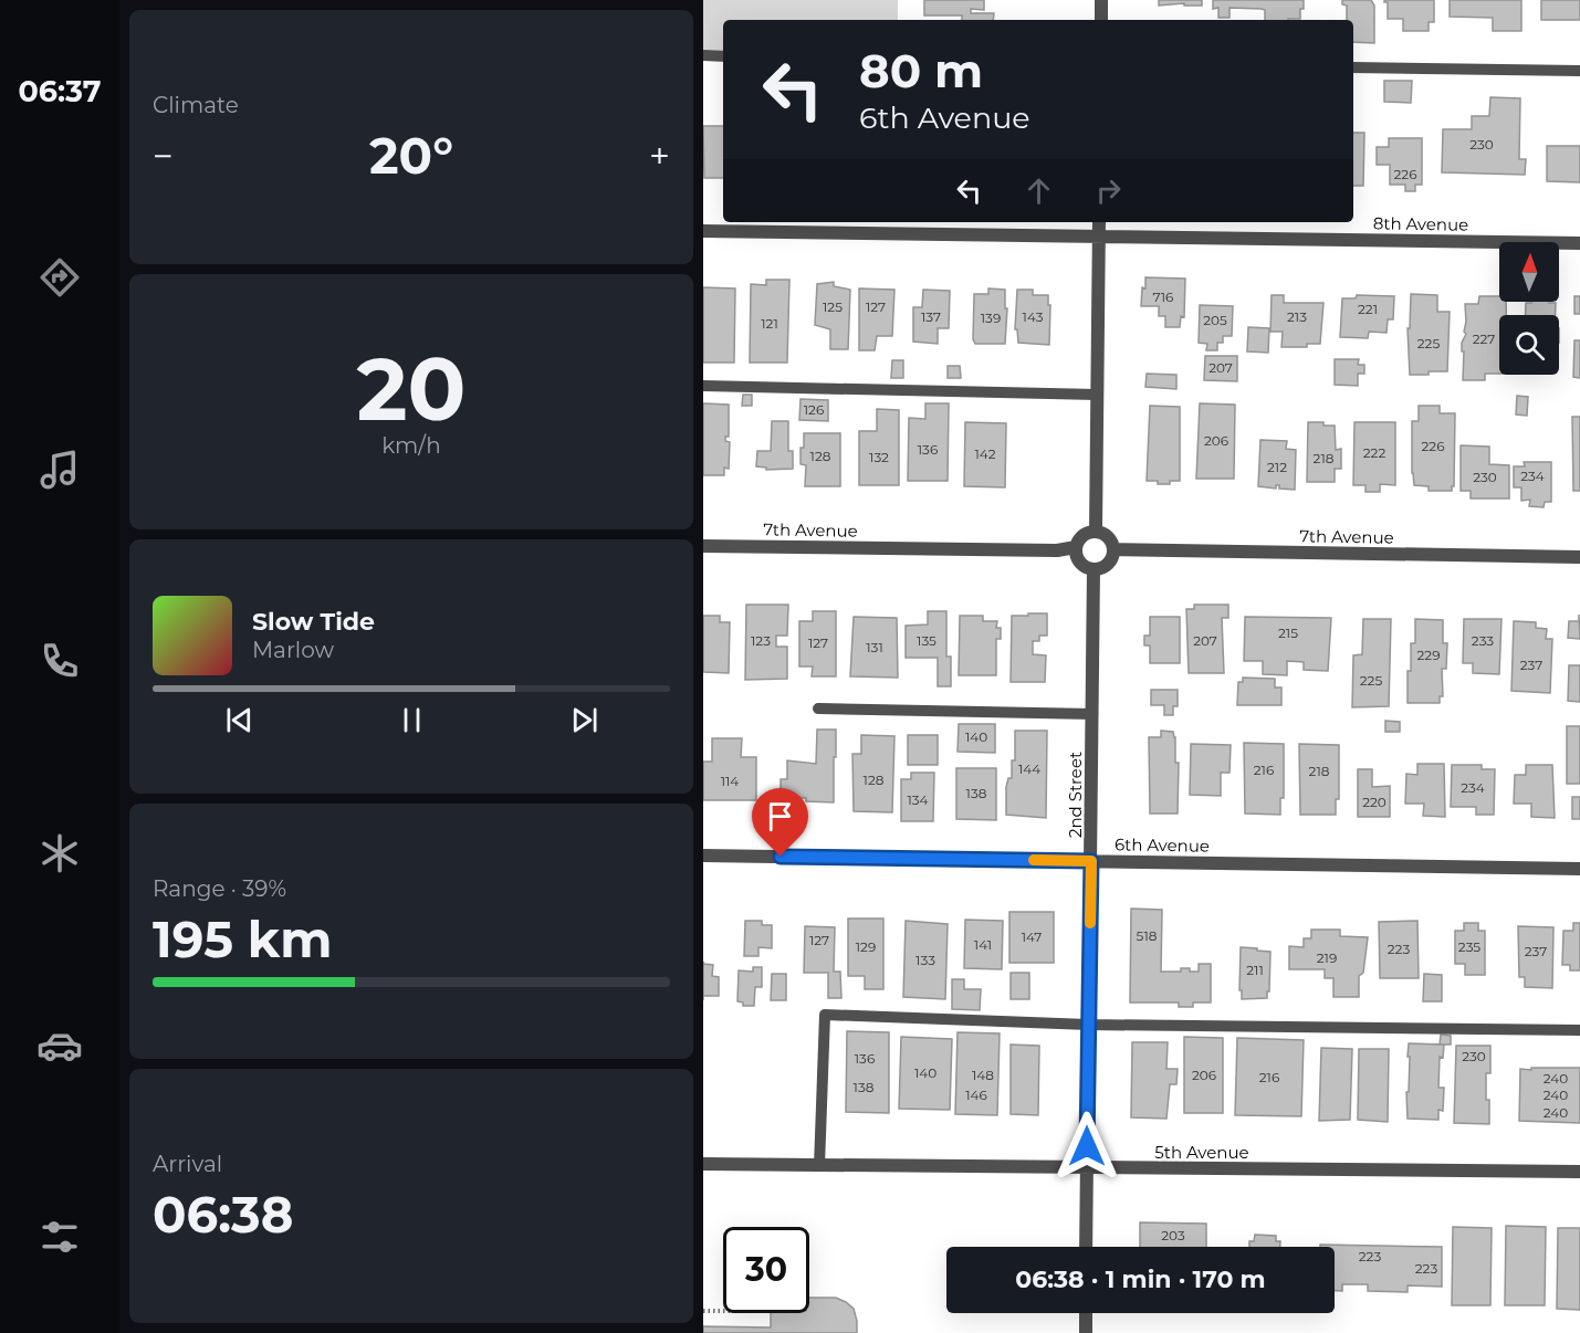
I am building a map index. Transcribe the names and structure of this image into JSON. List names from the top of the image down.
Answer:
{
  "streets": {
    "street": [
      "8th Avenue",
      "7th Avenue",
      "2nd Street",
      "6th Avenue",
      "5th Avenue"
    ]
  },
  "crossings": [
    ["7th Avenue", "2nd Street"],
    ["2nd Street", "6th Avenue"],
    ["2nd Street", "5th Avenue"]
  ],
  "house_numbers": [
    "230",
    "226",
    "716",
    "125",
    "127",
    "221",
    "137",
    "143",
    "213",
    "139",
    "205",
    "121",
    "227",
    "225",
    "207",
    "126",
    "206",
    "226",
    "136",
    "222",
    "142",
    "128",
    "132",
    "218",
    "212",
    "234",
    "230",
    "215",
    "123",
    "135",
    "207",
    "233",
    "127",
    "131",
    "229",
    "237",
    "225",
    "140",
    "144",
    "216",
    "218",
    "128",
    "114",
    "234",
    "138",
    "134",
    "220",
    "518",
    "147",
    "127",
    "141",
    "129",
    "235",
    "223",
    "237",
    "219",
    "133",
    "211",
    "230",
    "136",
    "140",
    "148",
    "206",
    "216",
    "240",
    "138",
    "146",
    "240",
    "240",
    "203",
    "223",
    "223"
  ],
  "north": "top",
  "page": {
    "tabs": "06:37",
    "tile": [
      "Climate",
      ["20", "km/h"],
      ["Range · 39%", "195 km"],
      ["Arrival", "06:38"]
    ],
    "turn": ["80 m", "6th Avenue"],
    "heat": ["−", "20°", "+"],
    "song": ["Slow Tide", "Marlow"],
    "limit": "30",
    "trip": "06:38 · 1 min · 170 m"
  }
}
